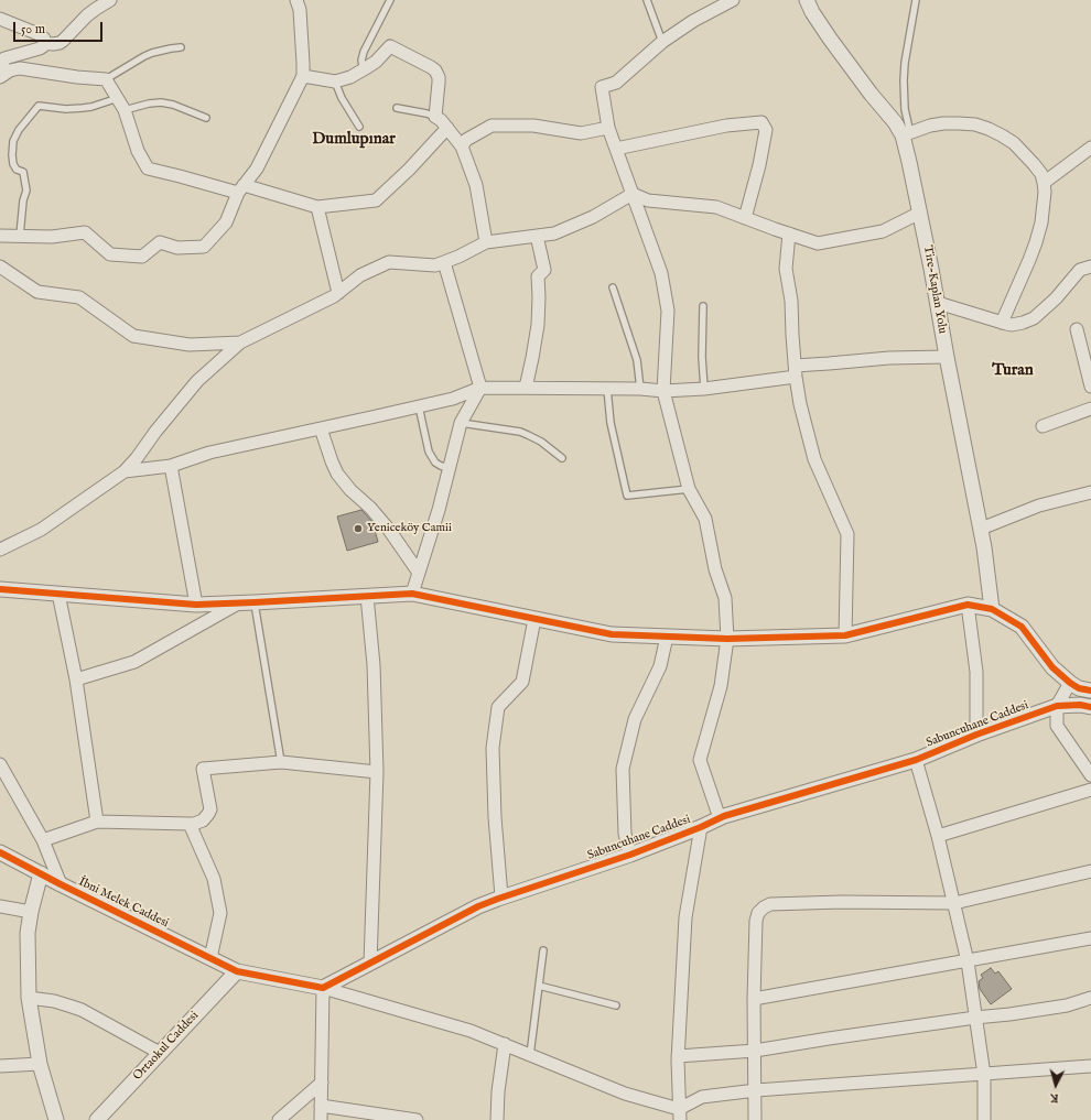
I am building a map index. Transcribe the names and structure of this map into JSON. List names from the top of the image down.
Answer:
{
  "streets": {
    "street": [
      "Tire-Kaplan Yolu",
      "Sabuncuhane Caddesi",
      "İbni Melek Caddesi",
      "Ortaokul Caddesi"
    ]
  },
  "crossings": [
    ["İbni Melek Caddesi", "Ortaokul Caddesi"]
  ],
  "districts": ["Dumlupınar", "Turan"],
  "places": ["Yeniceköy Camii"],
  "scale_bar": "50 m",
  "north": "bottom"
}
